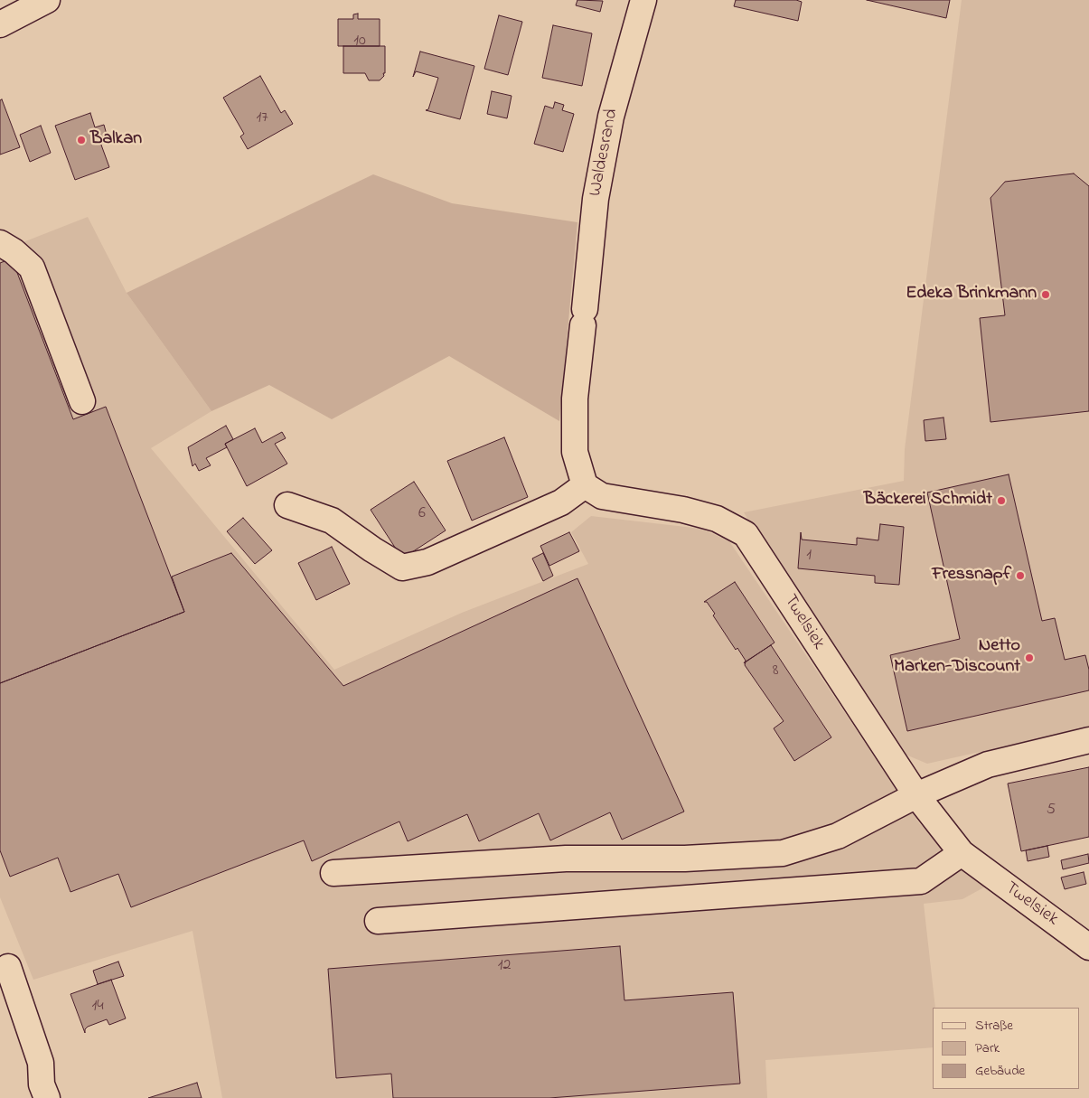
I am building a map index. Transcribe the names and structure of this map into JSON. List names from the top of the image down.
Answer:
{
  "streets": {
    "street": ["Waldesrand", "Twelsiek"]
  },
  "crossings": [
    ["Waldesrand", "Twelsiek"]
  ],
  "places": [
    "Balkan",
    "Edeka Brinkmann",
    "Bäckerei Schmidt",
    "Fressnapf",
    "Netto Marken-Discount"
  ],
  "house_numbers": [
    "10",
    "17",
    "6",
    "1",
    "8",
    "5",
    "12",
    "14"
  ],
  "legend": ["Straße", "Park", "Gebäude"]
}
